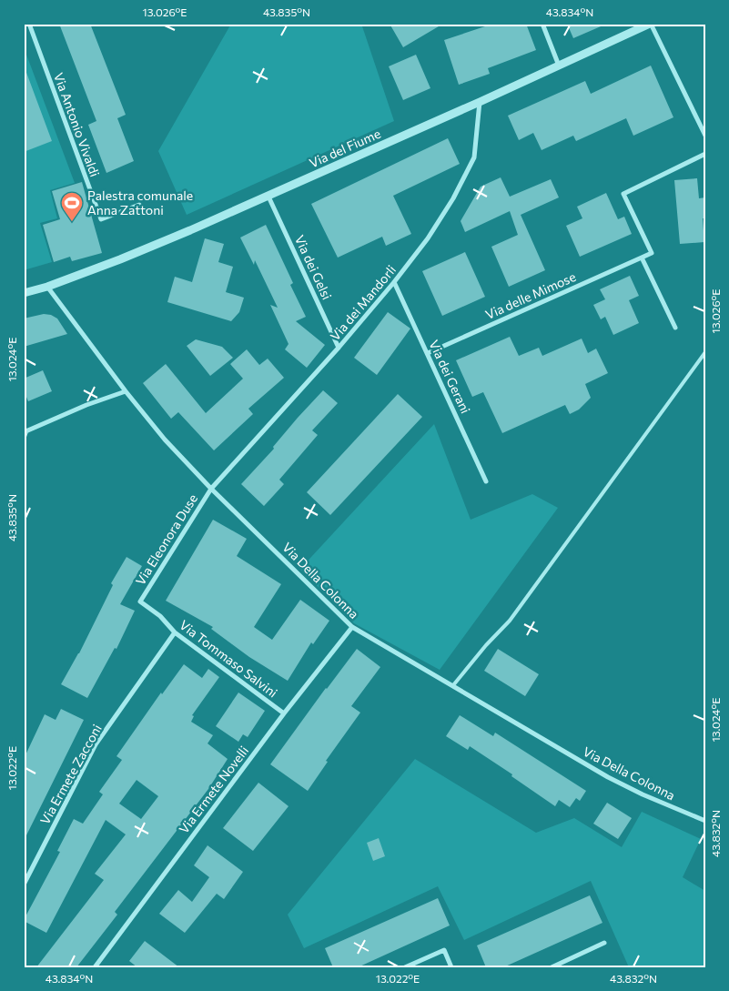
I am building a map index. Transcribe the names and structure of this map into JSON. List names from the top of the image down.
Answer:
{
  "streets": {
    "street": [
      "Via Antonio Vivaldi",
      "Via del Fiume",
      "Via dei Gelsi",
      "Via delle Mimose",
      "Via dei Mandorli",
      "Via dei Gerani",
      "Via Eleonora Duse",
      "Via Della Colonna",
      "Via Tommaso Salvini",
      "Via Ermete Zacconi",
      "Via Ermete Novelli"
    ]
  },
  "crossings": [
    ["Via del Fiume", "Via dei Gelsi"],
    ["Via del Fiume", "Via dei Mandorli"],
    ["Via del Fiume", "Via Della Colonna"],
    ["Via dei Gelsi", "Via dei Mandorli"],
    ["Via delle Mimose", "Via dei Gerani"],
    ["Via dei Mandorli", "Via dei Gerani"],
    ["Via dei Mandorli", "Via Eleonora Duse"],
    ["Via dei Mandorli", "Via Della Colonna"],
    ["Via Eleonora Duse", "Via Della Colonna"],
    ["Via Eleonora Duse", "Via Tommaso Salvini"],
    ["Via Della Colonna", "Via Ermete Novelli"],
    ["Via Tommaso Salvini", "Via Ermete Zacconi"],
    ["Via Tommaso Salvini", "Via Ermete Novelli"]
  ],
  "places": {
    "sports": ["Palestra comunale Anna Zattoni"]
  },
  "coordinates": [
    "13.026°E",
    "43.835°N",
    "43.834°N",
    "13.024°E",
    "13.022°E",
    "43.832°N"
  ]
}
